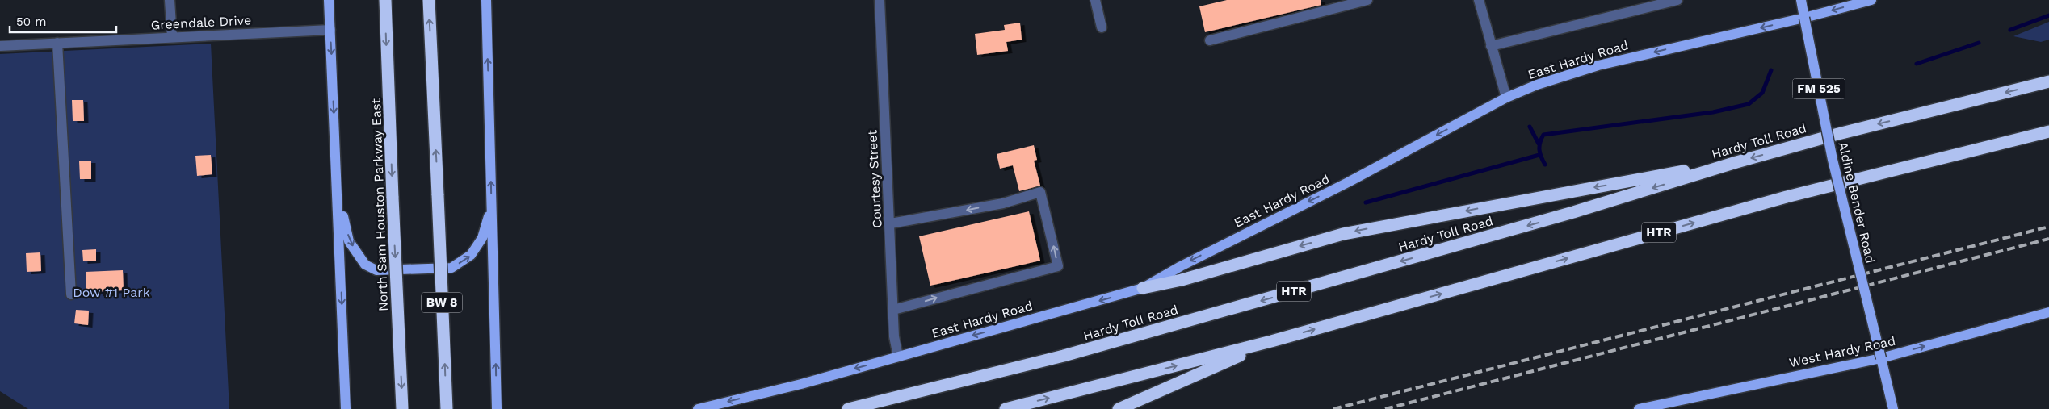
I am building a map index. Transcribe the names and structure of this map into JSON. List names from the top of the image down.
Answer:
{
  "streets": {
    "highway": [
      "Hardy Toll Road",
      "North Sam Houston Parkway East",
      "HTR",
      "BW 8"
    ],
    "main road": [
      "East Hardy Road",
      "FM 525",
      "Aldine Bender Road",
      "West Hardy Road"
    ],
    "street": ["Greendale Drive", "Courtesy Street"]
  },
  "crossings": [
    ["East Hardy Road", "Courtesy Street"],
    ["East Hardy Road", "Aldine Bender Road"],
    ["Aldine Bender Road", "West Hardy Road"]
  ],
  "one_way": ["East Hardy Road", "West Hardy Road"],
  "parks": ["Dow #1 Park"],
  "scale_bar": "50 m"
}
